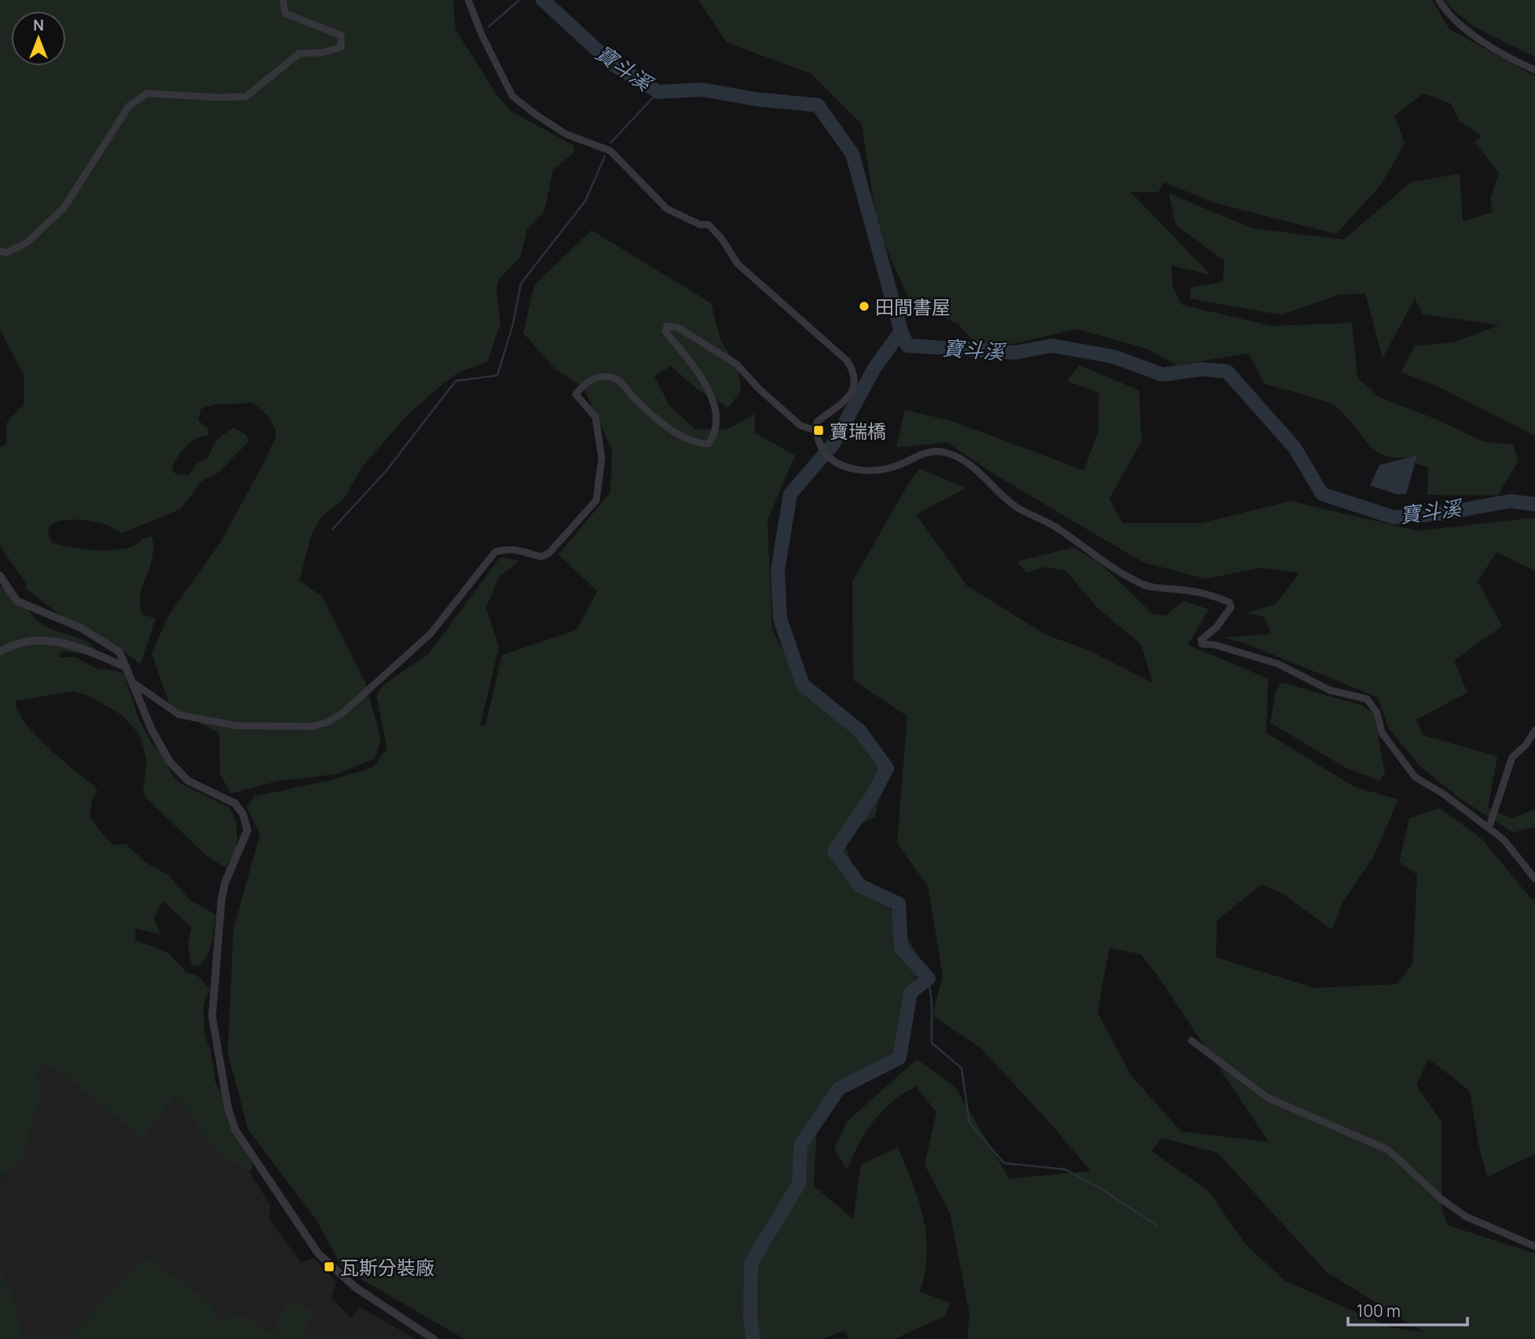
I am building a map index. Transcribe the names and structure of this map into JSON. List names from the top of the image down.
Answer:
{
  "water": ["寶斗溪"],
  "places": {
    "other": ["田間書屋"],
    "transit": ["寶瑞橋", "瓦斯分裝廠"]
  },
  "scale_bar": "100 m",
  "north": "top"
}
